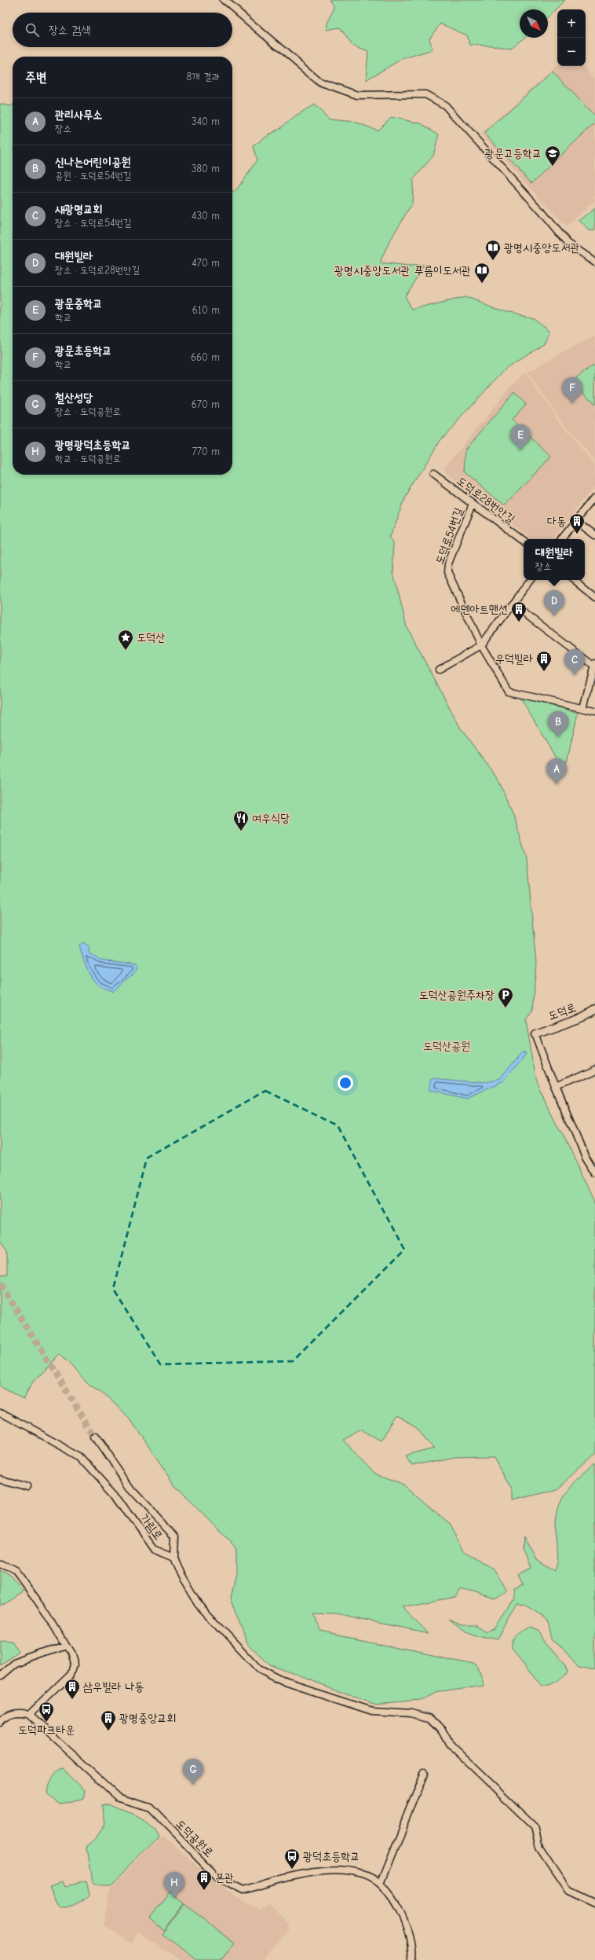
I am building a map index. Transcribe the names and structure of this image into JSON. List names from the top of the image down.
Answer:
{
  "streets": {
    "street": [
      "도덕로28번안길",
      "도덕로54번길",
      "도덕로",
      "가림로",
      "도덕공원로"
    ]
  },
  "crossings": [
    ["도덕로28번안길", "도덕로54번길"]
  ],
  "parks": ["도덕산공원"],
  "places": {
    "school or university": ["광문고등학교"],
    "library": ["광명시중앙도서관", "광명시중앙도서관 푸름이도서관"],
    "building": [
      "다동",
      "에덴아트맨션",
      "우덕빌라",
      "삼우빌라 나동",
      "광명중앙교회",
      "본관"
    ],
    "place": ["도덕산"],
    "restaurant": ["여우식당"],
    "parking": ["도덕산공원주차장"],
    "bus stop": ["도덕파크타운", "광덕초등학교"]
  },
  "north": "bottom right",
  "page": {
    "map_buttons": ["+", "−"],
    "search": "장소 검색",
    "heading": ["주변", "8개 결과"],
    "list": [
      {
        "mark": "A",
        "name": "관리사무소",
        "note": "장소",
        "value": "340 m"
      },
      {
        "mark": "B",
        "name": "신나는어린이공원",
        "note": "공원 · 도덕로54번길",
        "value": "380 m"
      },
      {
        "mark": "C",
        "name": "새광명교회",
        "note": "장소 · 도덕로54번길",
        "value": "430 m"
      },
      {
        "mark": "D",
        "name": "대원빌라",
        "note": "장소 · 도덕로28번안길",
        "value": "470 m"
      },
      {
        "mark": "E",
        "name": "광문중학교",
        "note": "학교",
        "value": "610 m"
      },
      {
        "mark": "F",
        "name": "광문초등학교",
        "note": "학교",
        "value": "660 m"
      },
      {
        "mark": "G",
        "name": "철산성당",
        "note": "장소 · 도덕공원로",
        "value": "670 m"
      },
      {
        "mark": "H",
        "name": "광명광덕초등학교",
        "note": "학교 · 도덕공원로",
        "value": "770 m"
      }
    ],
    "pins": [
      "F",
      "E",
      "D",
      "C",
      "B",
      "A",
      "G",
      "H"
    ],
    "popup": ["대원빌라", "장소"]
  }
}
